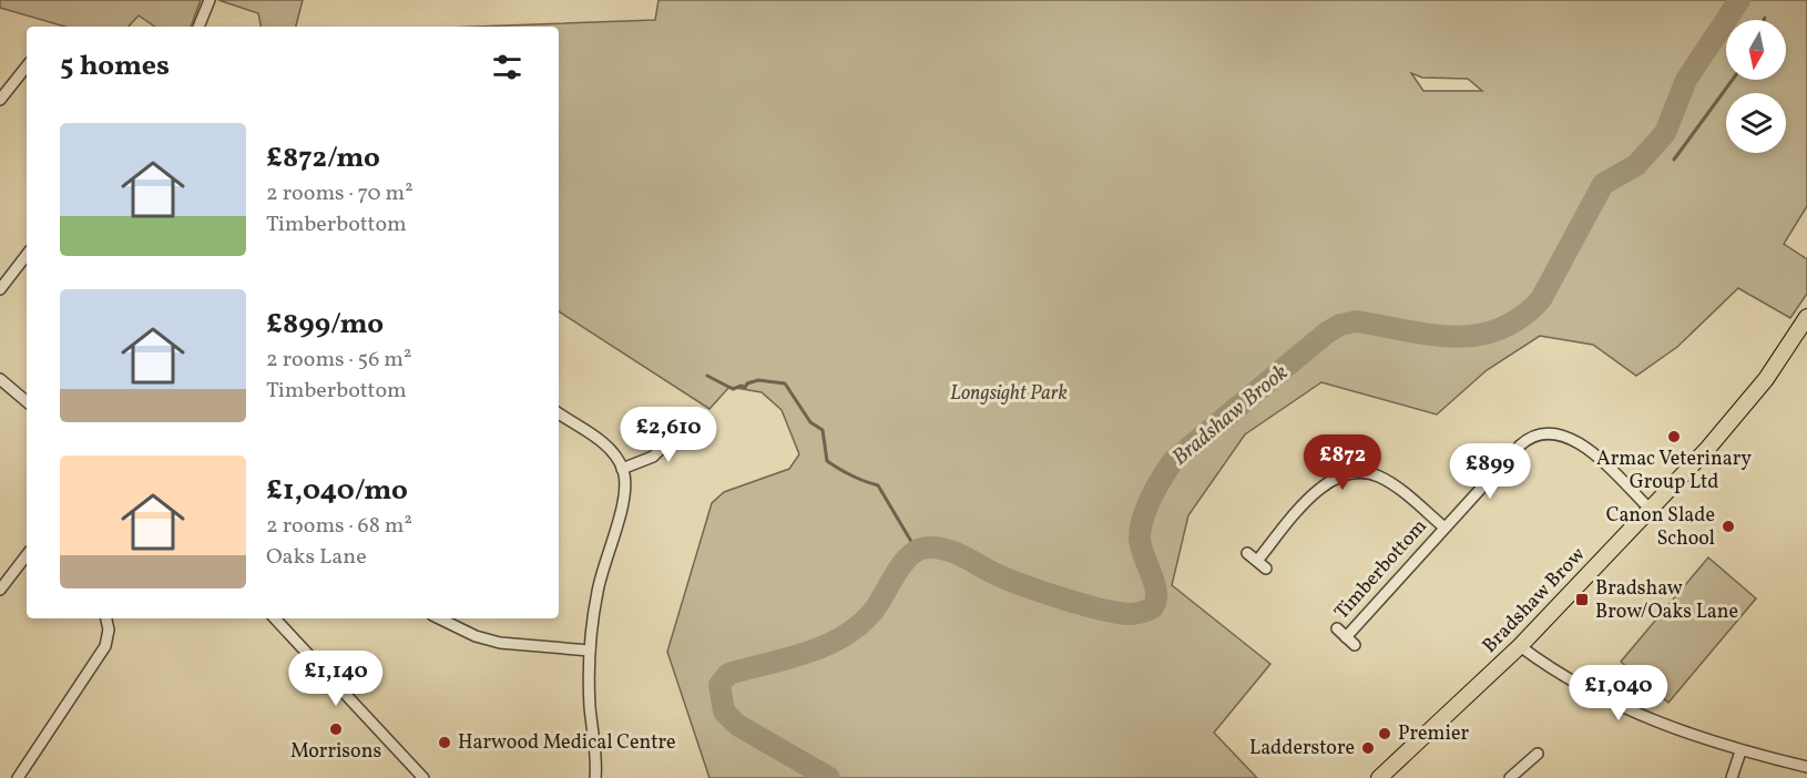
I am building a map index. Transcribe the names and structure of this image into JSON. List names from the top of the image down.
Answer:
{
  "streets": {
    "main road": ["Bradshaw Brow"],
    "street": ["Timberbottom"]
  },
  "crossings": [
    ["Timberbottom", "Bradshaw Brow"]
  ],
  "water": ["Bradshaw Brook"],
  "parks": ["Longsight Park"],
  "places": {
    "other": [
      "Armac Veterinary Group Ltd",
      "Canon Slade School",
      "Morrisons",
      "Premier",
      "Harwood Medical Centre",
      "Ladderstore"
    ],
    "transit": ["Bradshaw Brow/Oaks Lane"]
  },
  "north": "bottom",
  "page": {
    "heading": "5 homes",
    "list": [
      {
        "name": "£872/mo",
        "note": "2 rooms · 70 m² · Timberbottom"
      },
      {
        "name": "£899/mo",
        "note": "2 rooms · 56 m² · Timberbottom"
      },
      {
        "name": "£1,040/mo",
        "note": "2 rooms · 68 m² · Oaks Lane"
      }
    ],
    "price": [
      "£2,610",
      "£872",
      "£899",
      "£1,140",
      "£1,040"
    ]
  }
}
